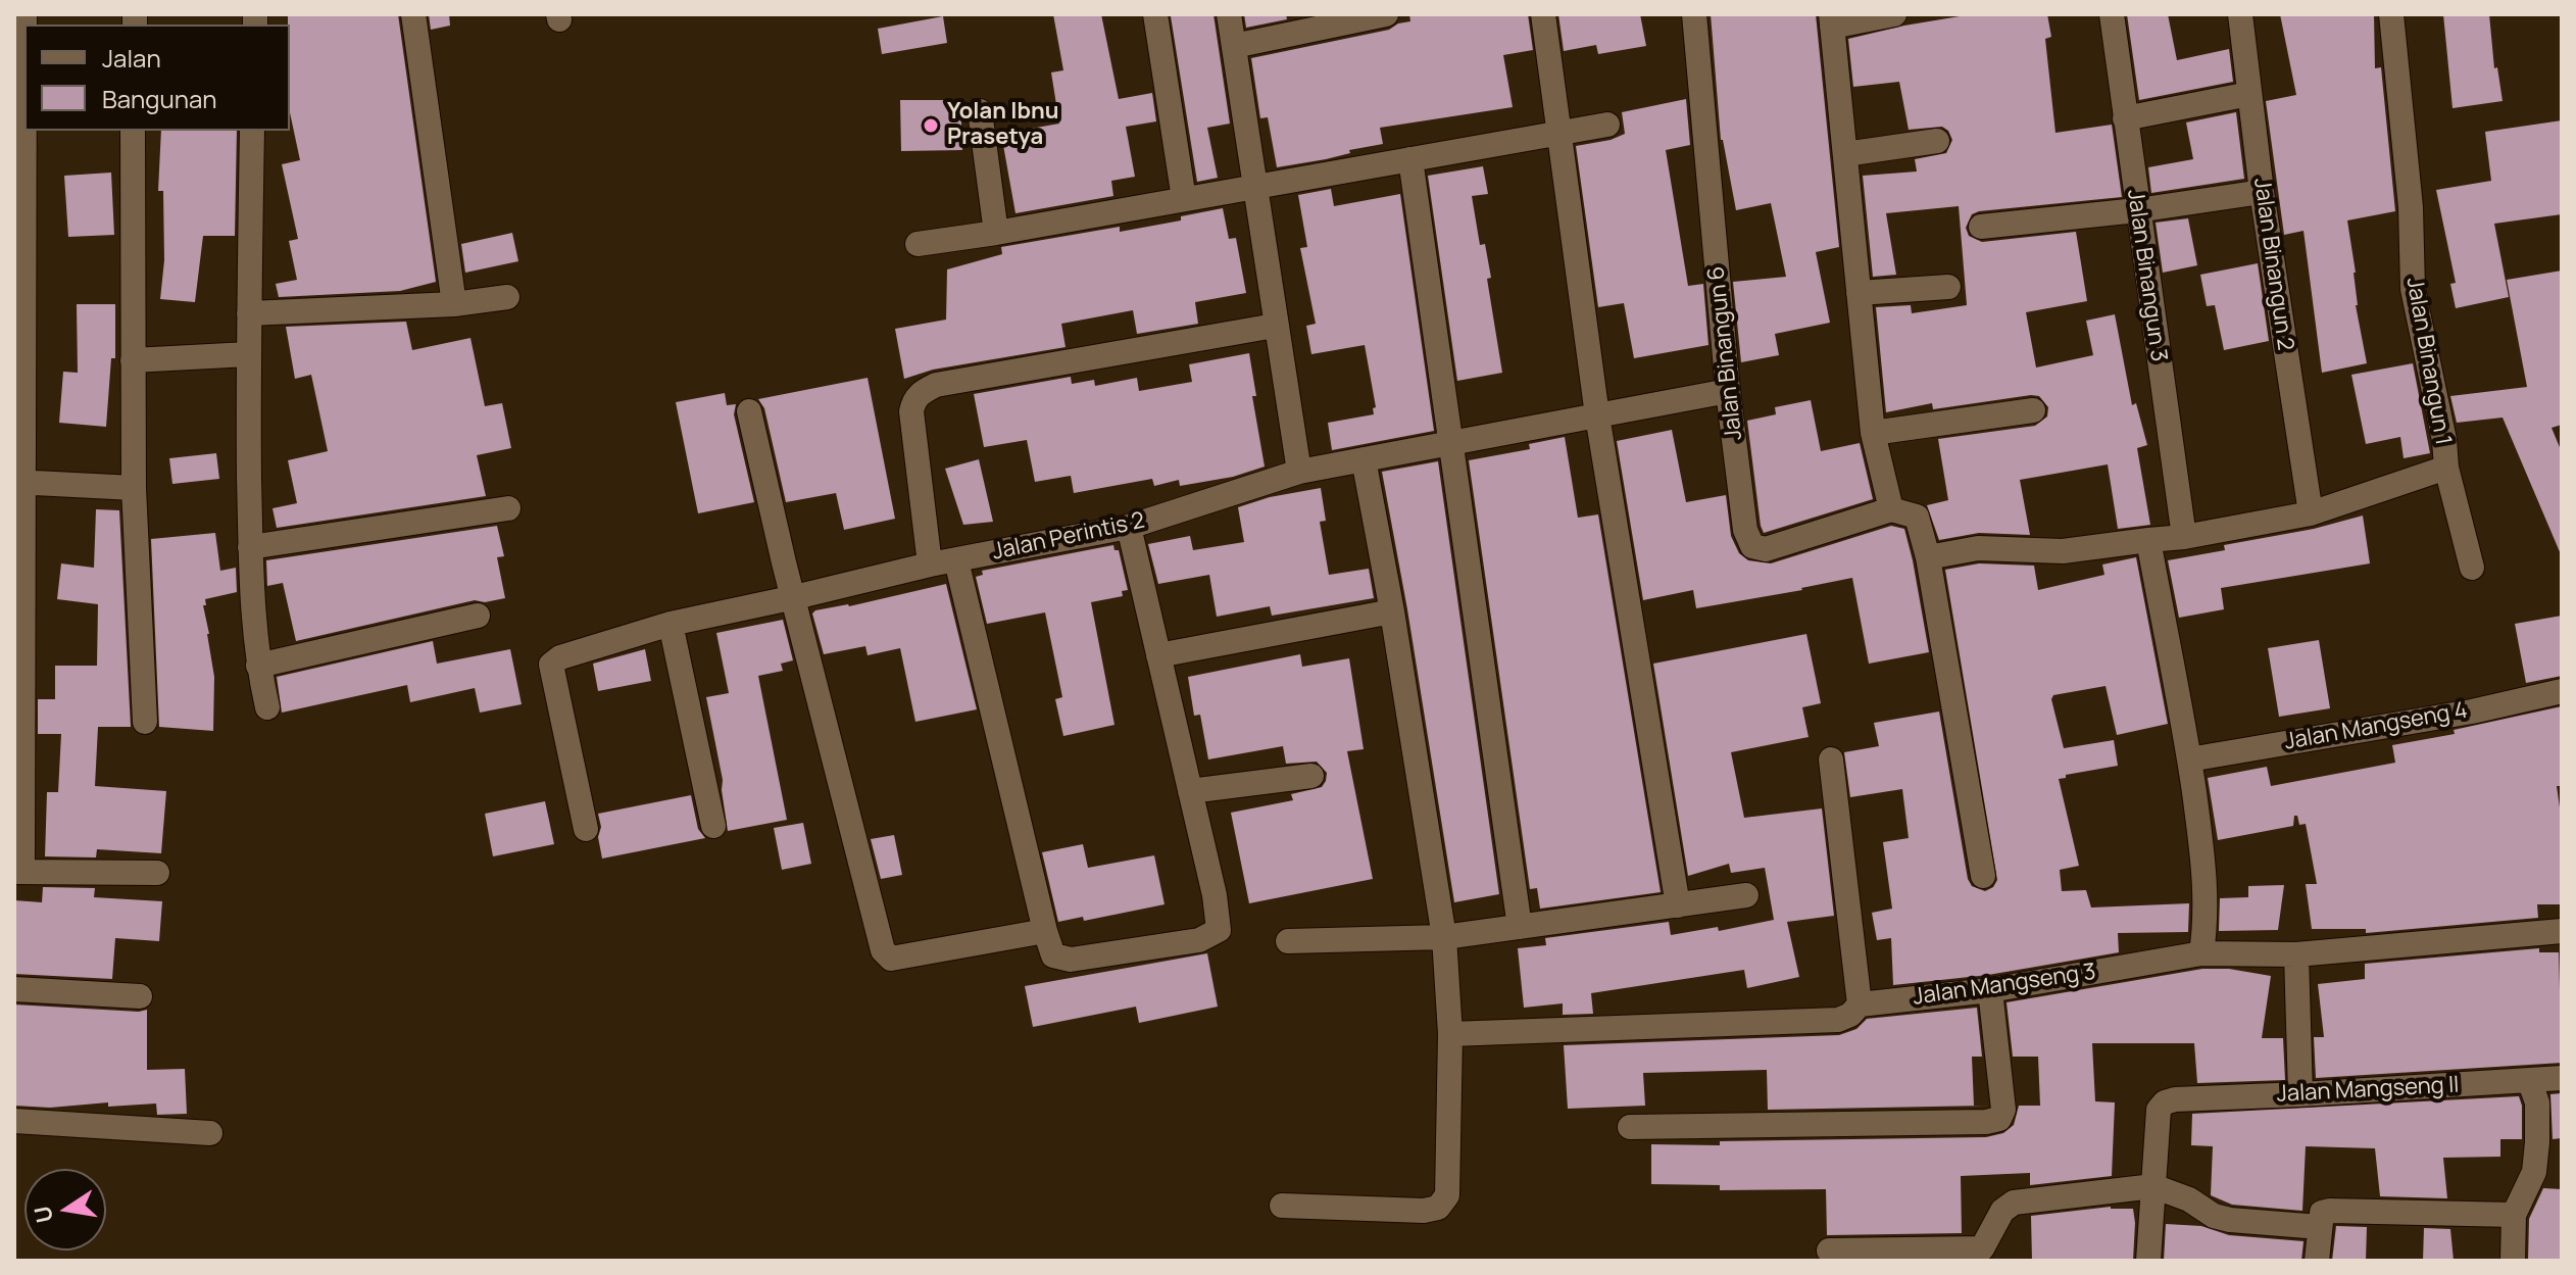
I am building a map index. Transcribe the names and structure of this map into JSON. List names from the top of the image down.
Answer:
{
  "streets": {
    "street": [
      "Jalan Binangun 2",
      "Jalan Binangun 3",
      "Jalan Binangun 6",
      "Jalan Binangun 1",
      "Jalan Perintis 2",
      "Jalan Mangseng 4",
      "Jalan Mangseng 3",
      "Jalan Mangseng II"
    ]
  },
  "crossings": [
    ["Jalan Binangun 2", "Jalan Binangun 1"],
    ["Jalan Binangun 3", "Jalan Binangun 1"],
    ["Jalan Binangun 6", "Jalan Perintis 2"]
  ],
  "places": ["Yolan Ibnu Prasetya"],
  "legend": ["Jalan", "Bangunan"],
  "north": "left"
}
